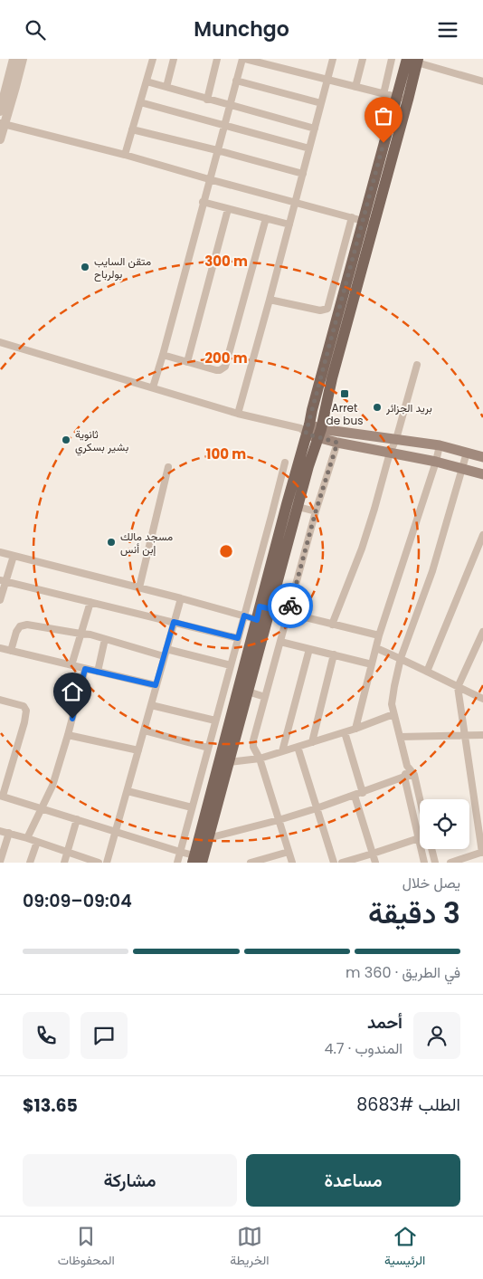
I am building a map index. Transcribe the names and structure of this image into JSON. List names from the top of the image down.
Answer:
{
  "places": {
    "other": [
      "متقن السايب بولرباح",
      "بريد الجزائر",
      "ثانوية بشير بسكري",
      "مسجد مالك إبن أنس"
    ],
    "transit": ["Arret de bus"]
  },
  "page": {
    "header": "Munchgo",
    "heading": ["3 دقيقة", "يصل خلال", "09:04–09:09"],
    "panel": [
      "أحمد",
      "المندوب · 4.7",
      "الطلب #8683",
      "$13.65"
    ],
    "bar": "في الطريق · 360 m",
    "buttons": ["مساعدة", "مشاركة"],
    "tabs": ["الرئيسية", "الخريطة", "المحفوظات"]
  },
  "rings": ["300 m", "200 m", "100 m"]
}
